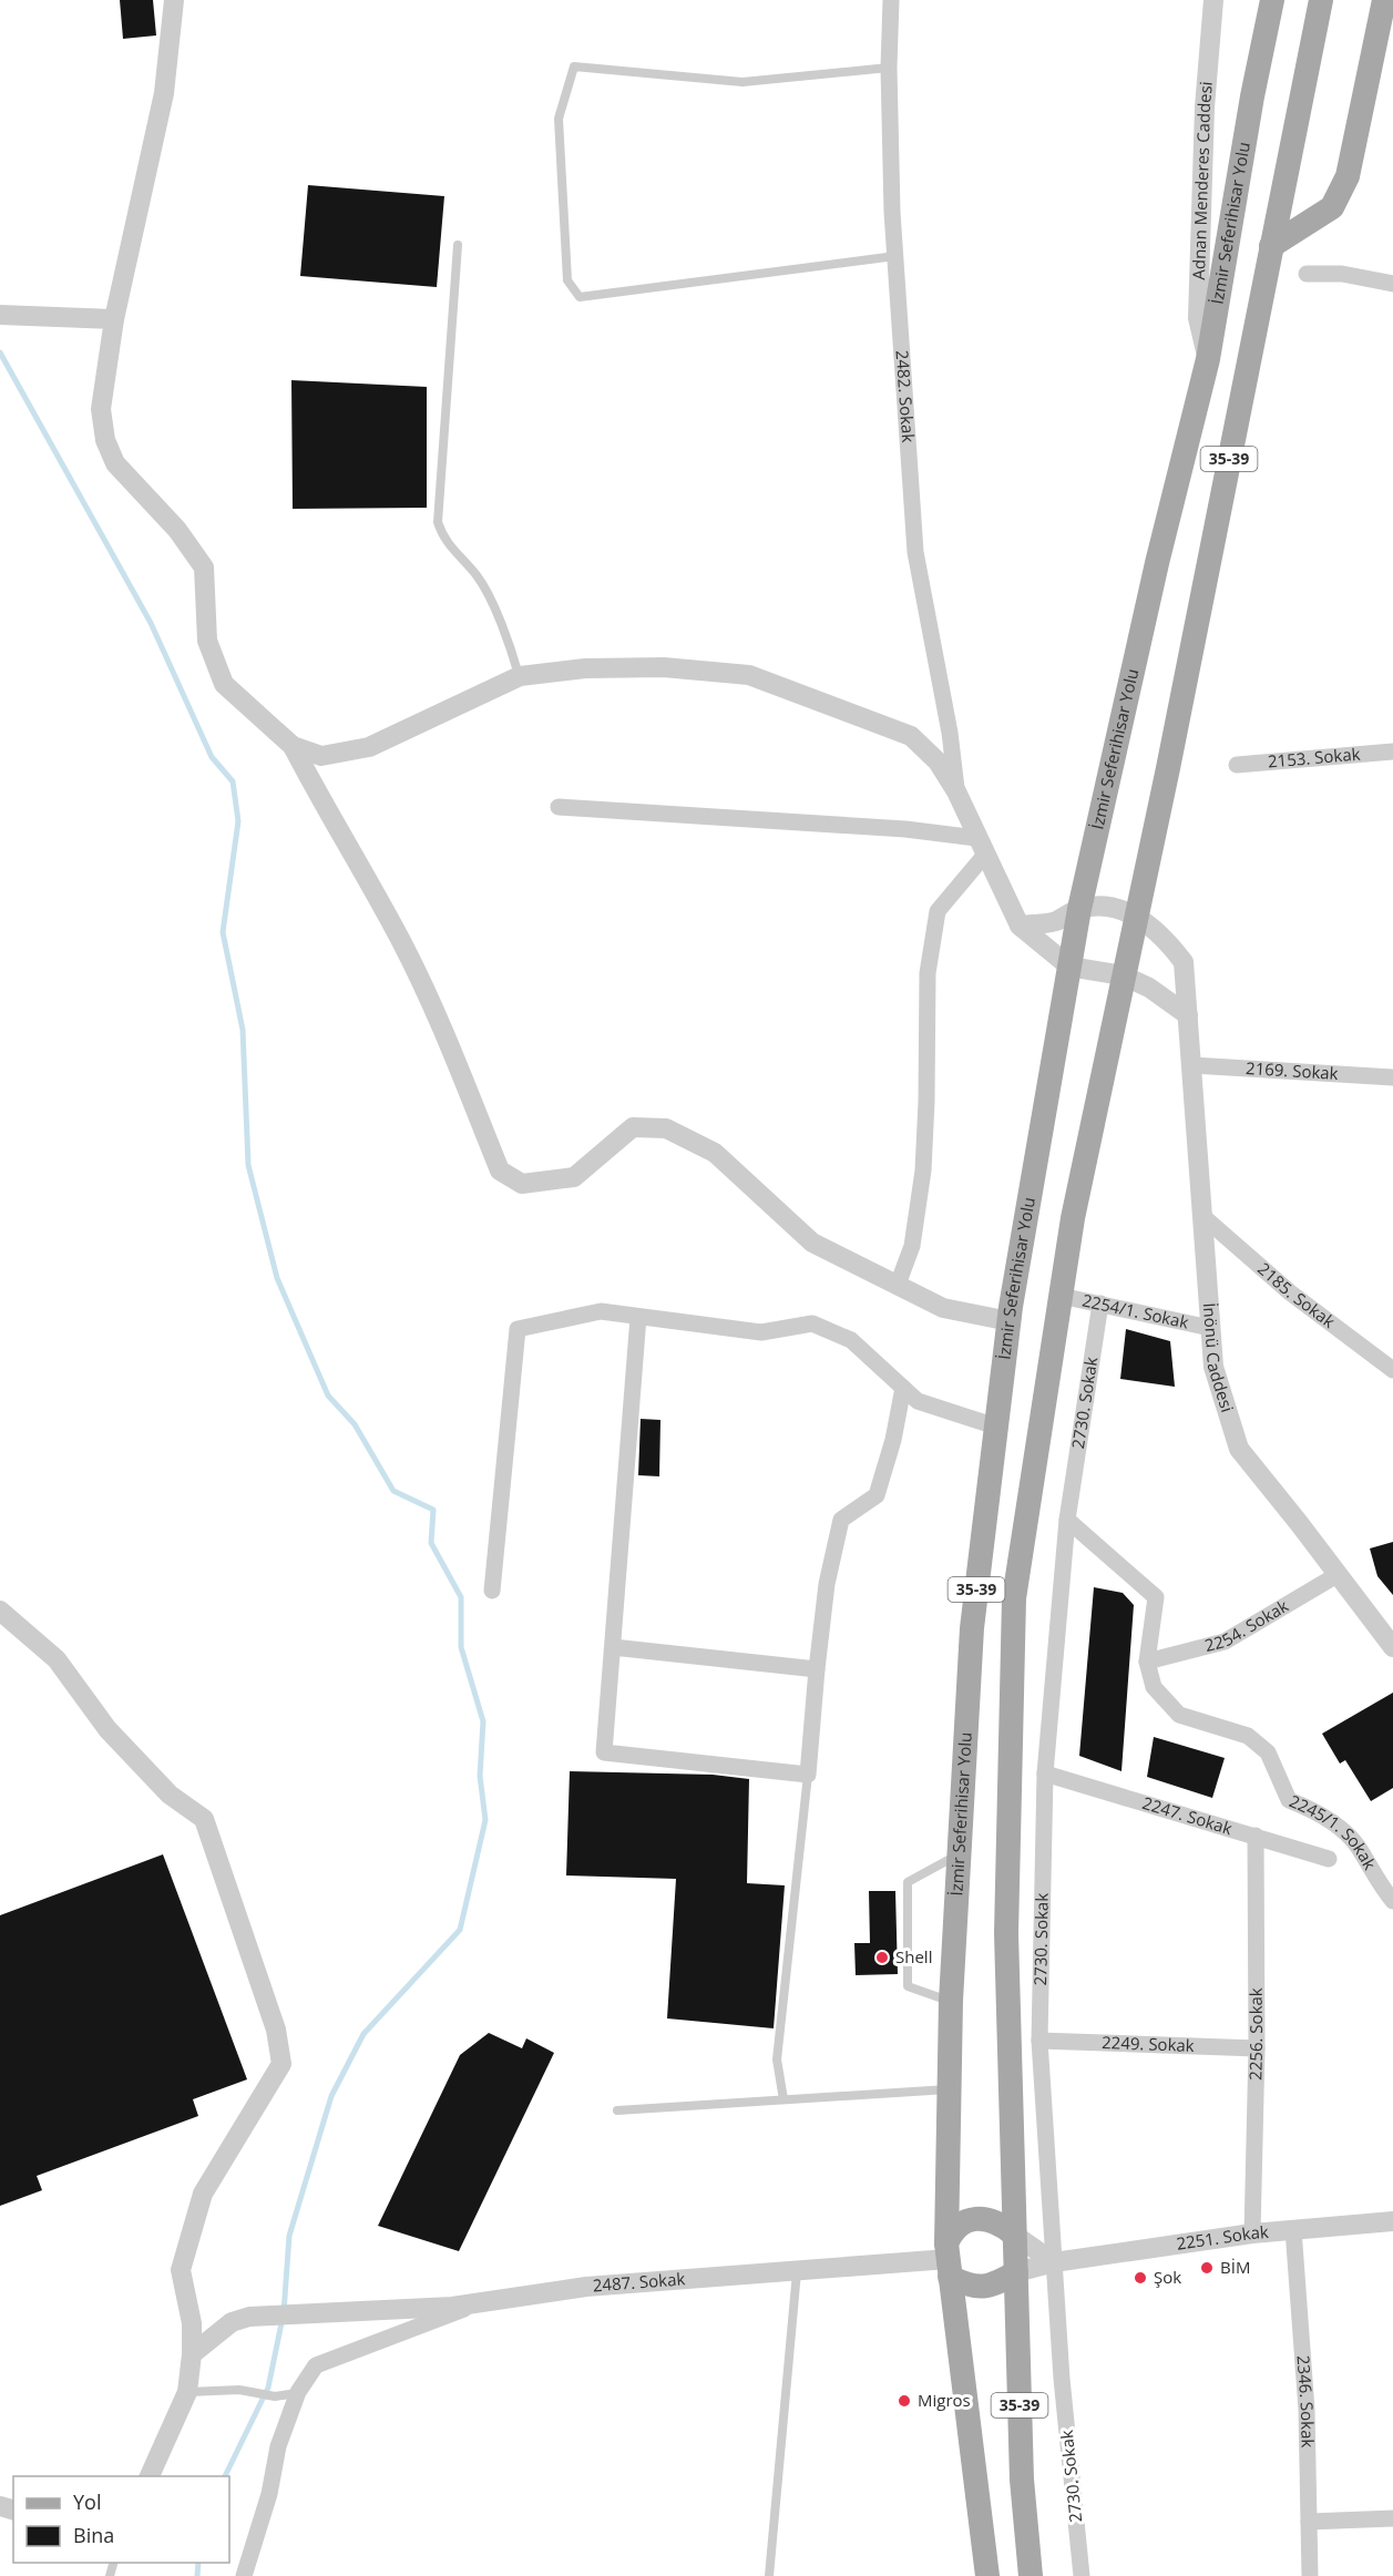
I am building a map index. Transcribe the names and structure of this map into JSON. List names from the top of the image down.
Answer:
{
  "streets": {
    "main road": ["İzmir Seferihisar Yolu", "35-39"],
    "street": [
      "Adnan Menderes Caddesi",
      "2482. Sokak",
      "2153. Sokak",
      "2169. Sokak",
      "2185. Sokak",
      "2254/1. Sokak",
      "İnönü Caddesi",
      "2730. Sokak",
      "2254. Sokak",
      "2247. Sokak",
      "2245/1. Sokak",
      "2256. Sokak",
      "2249. Sokak",
      "2251. Sokak",
      "2487. Sokak",
      "2346. Sokak"
    ]
  },
  "crossings": [
    ["Adnan Menderes Caddesi", "İzmir Seferihisar Yolu"],
    ["İzmir Seferihisar Yolu", "35-39"],
    ["İzmir Seferihisar Yolu", "İnönü Caddesi"],
    ["İzmir Seferihisar Yolu", "2251. Sokak"],
    ["İzmir Seferihisar Yolu", "2487. Sokak"],
    ["35-39", "2254/1. Sokak"],
    ["35-39", "İnönü Caddesi"],
    ["35-39", "2251. Sokak"],
    ["35-39", "2487. Sokak"],
    ["2169. Sokak", "İnönü Caddesi"],
    ["2185. Sokak", "İnönü Caddesi"],
    ["2254/1. Sokak", "İnönü Caddesi"],
    ["2254/1. Sokak", "2730. Sokak"],
    ["İnönü Caddesi", "2254. Sokak"],
    ["2730. Sokak", "2247. Sokak"],
    ["2730. Sokak", "2245/1. Sokak"],
    ["2730. Sokak", "2249. Sokak"],
    ["2730. Sokak", "2251. Sokak"],
    ["2254. Sokak", "2245/1. Sokak"],
    ["2247. Sokak", "2256. Sokak"],
    ["2256. Sokak", "2249. Sokak"],
    ["2256. Sokak", "2251. Sokak"],
    ["2251. Sokak", "2487. Sokak"],
    ["2251. Sokak", "2346. Sokak"]
  ],
  "places": [
    "Shell",
    "BİM",
    "Şok",
    "Migros"
  ],
  "legend": ["Yol", "Bina"]
}
